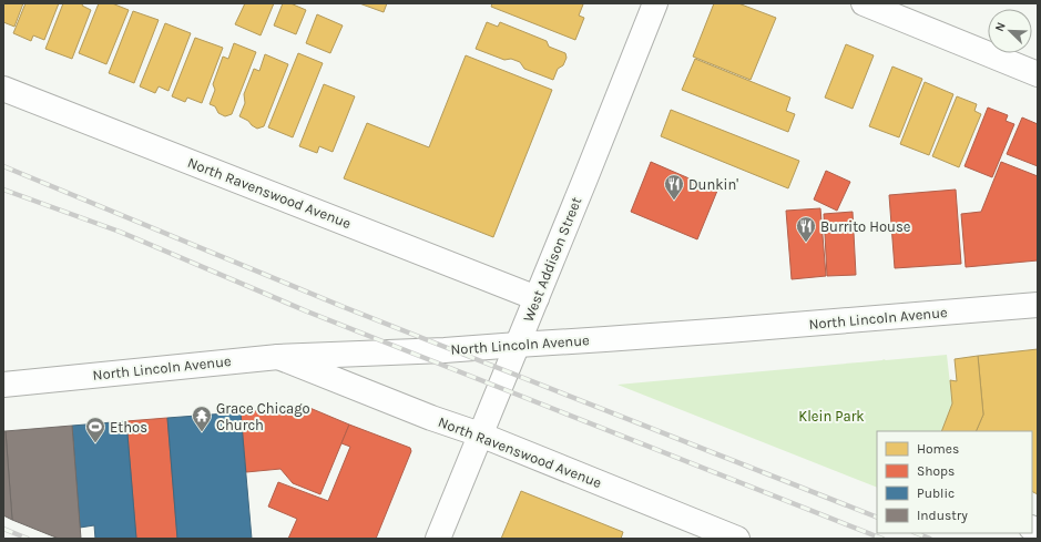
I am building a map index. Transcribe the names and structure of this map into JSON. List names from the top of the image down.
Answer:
{
  "streets": {
    "street": ["North Ravenswood Avenue", "West Addison Street", "North Lincoln Avenue"]
  },
  "crossings": [
    ["North Ravenswood Avenue", "West Addison Street"],
    ["North Ravenswood Avenue", "North Lincoln Avenue"],
    ["West Addison Street", "North Lincoln Avenue"]
  ],
  "parks": ["Klein Park"],
  "places": {
    "restaurant": ["Dunkin'", "Burrito House"],
    "temple": ["Grace Chicago Church"],
    "sports": ["Ethos"]
  },
  "legend": [
    "Homes",
    "Shops",
    "Public",
    "Industry"
  ],
  "north": "top left"
}
